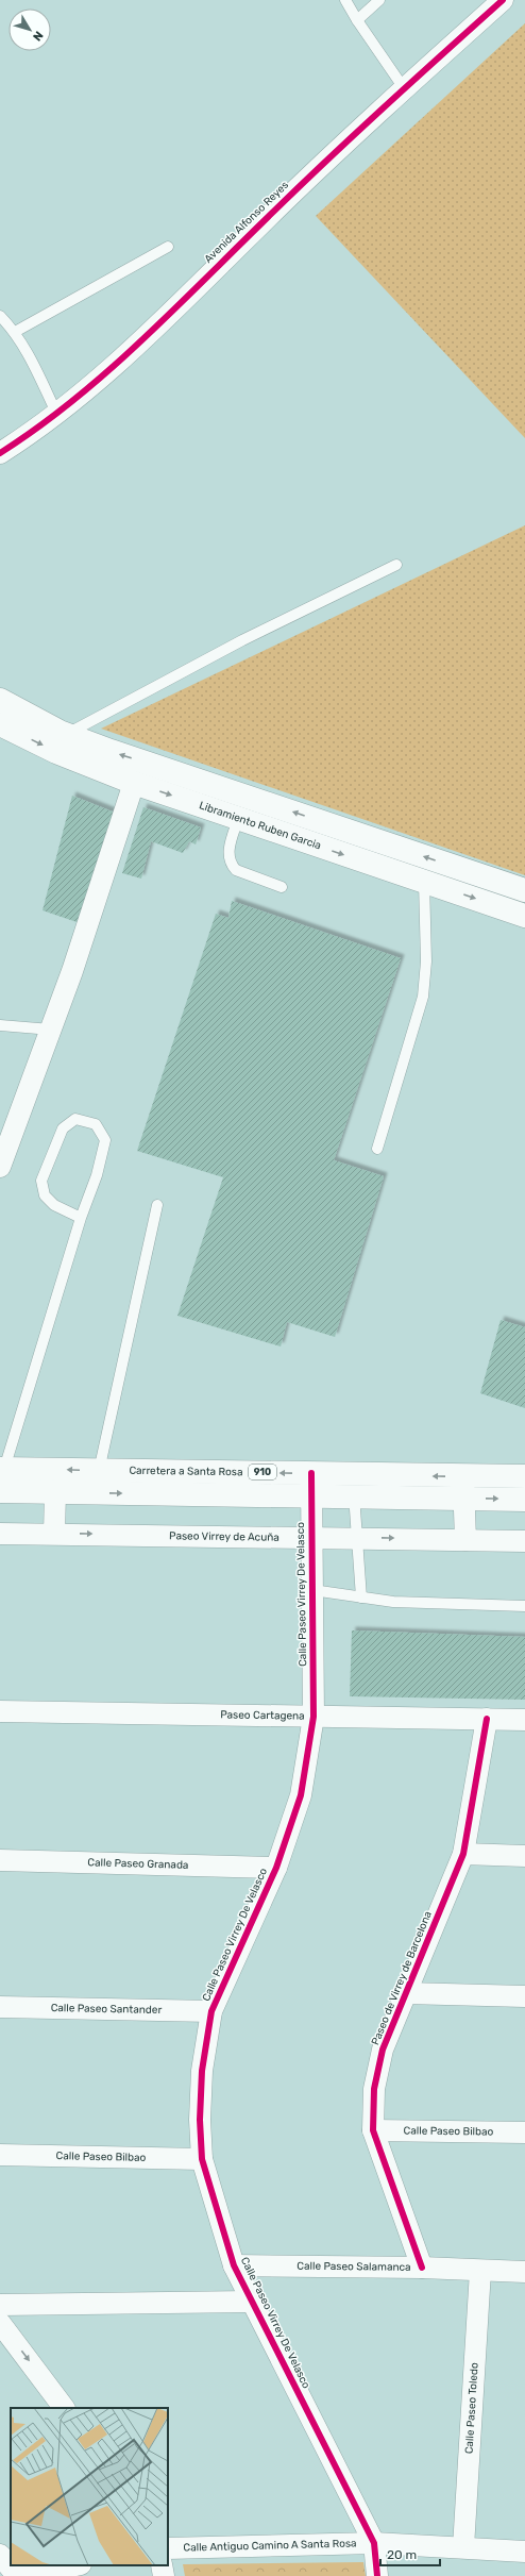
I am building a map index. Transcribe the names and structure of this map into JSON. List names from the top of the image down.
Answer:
{
  "streets": {
    "street": [
      "Avenida Alfonso Reyes",
      "Libramiento Ruben Garcia",
      "Carretera a Santa Rosa",
      "910",
      "Paseo Virrey de Acuña",
      "Calle Paseo Virrey De Velasco",
      "Paseo Cartagena",
      "Calle Paseo Granada",
      "Paseo de Virrey de Barcelona",
      "Calle Paseo Santander",
      "Calle Paseo Bilbao",
      "Calle Paseo Salamanca",
      "Calle Paseo Toledo",
      "Calle Antiguo Camino A Santa Rosa"
    ]
  },
  "crossings": [
    ["Carretera a Santa Rosa", "Calle Paseo Virrey De Velasco"],
    ["Paseo Virrey de Acuña", "Calle Paseo Virrey De Velasco"],
    ["Calle Paseo Virrey De Velasco", "Paseo Cartagena"],
    ["Calle Paseo Virrey De Velasco", "Calle Paseo Granada"],
    ["Calle Paseo Virrey De Velasco", "Calle Paseo Santander"],
    ["Calle Paseo Virrey De Velasco", "Calle Paseo Bilbao"],
    ["Calle Paseo Virrey De Velasco", "Calle Paseo Salamanca"],
    ["Calle Paseo Virrey De Velasco", "Calle Antiguo Camino A Santa Rosa"],
    ["Paseo Cartagena", "Paseo de Virrey de Barcelona"],
    ["Paseo de Virrey de Barcelona", "Calle Paseo Bilbao"],
    ["Paseo de Virrey de Barcelona", "Calle Paseo Salamanca"],
    ["Calle Paseo Salamanca", "Calle Paseo Toledo"],
    ["Calle Paseo Toledo", "Calle Antiguo Camino A Santa Rosa"]
  ],
  "one_way": ["Paseo Virrey de Acuña"],
  "scale_bar": "20 m",
  "north": "bottom right"
}
